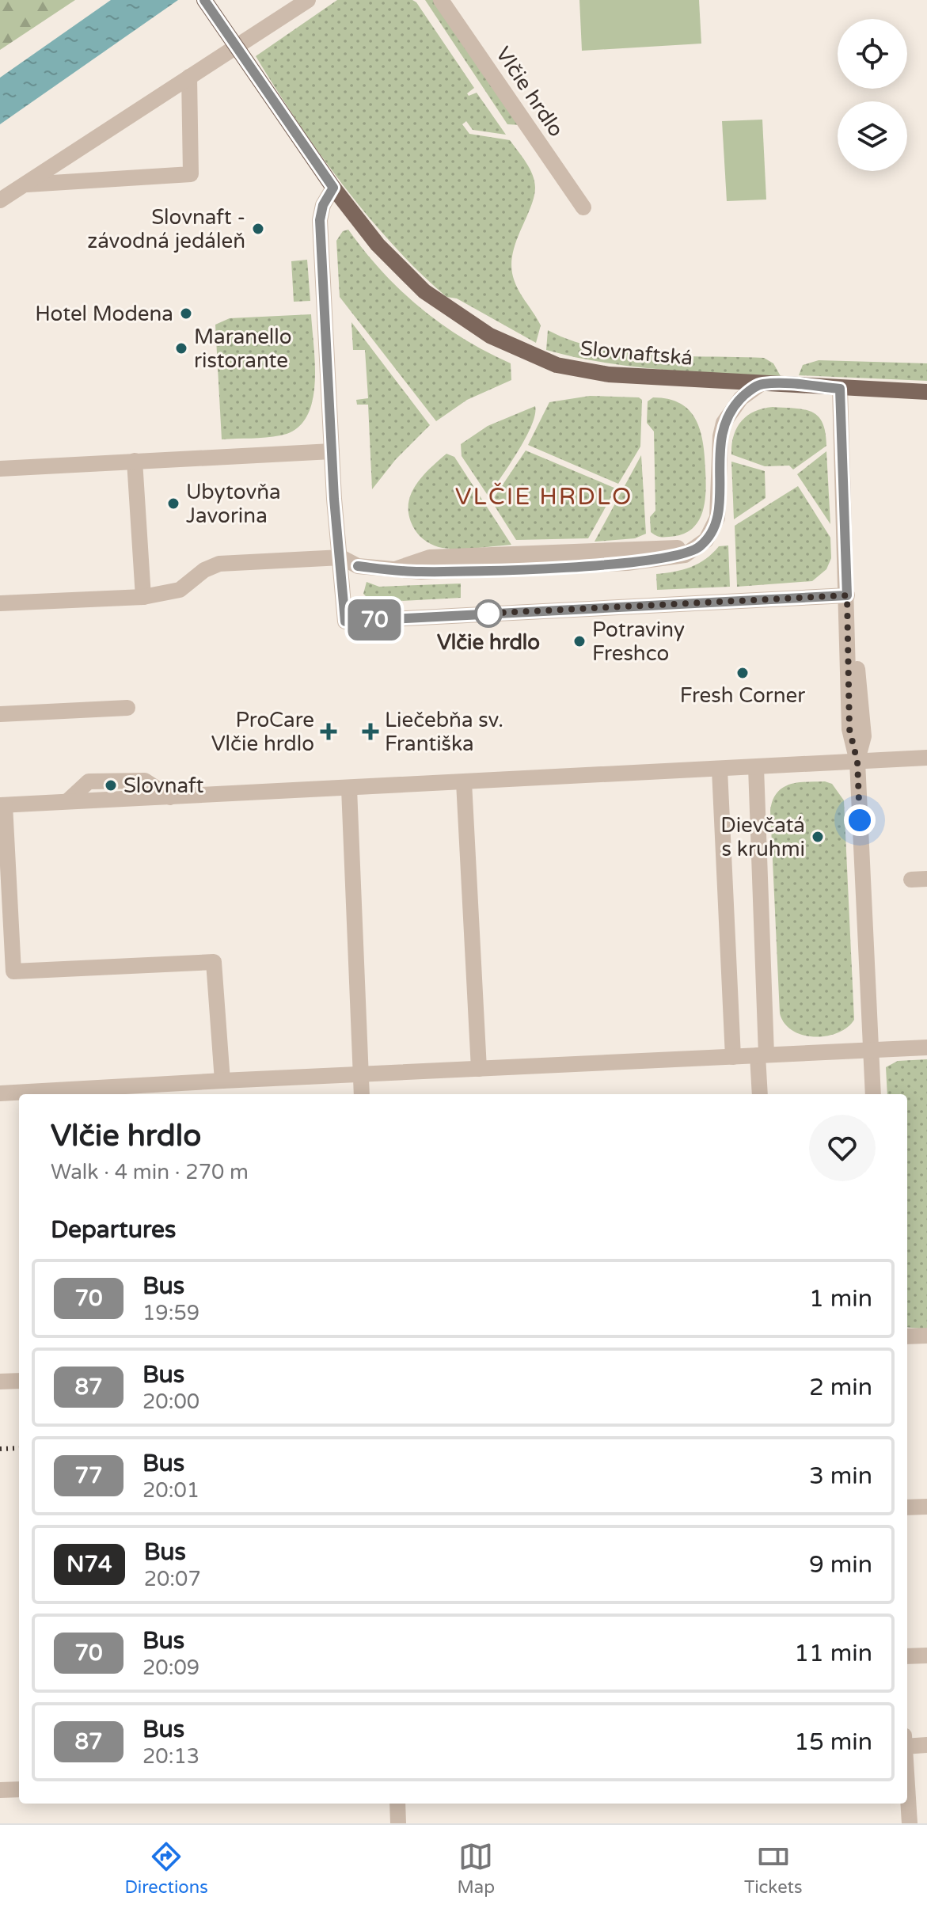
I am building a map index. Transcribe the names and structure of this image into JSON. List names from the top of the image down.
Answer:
{
  "streets": {
    "main road": ["Slovnaftská"],
    "street": ["Vlčie hrdlo"]
  },
  "districts": ["VLČIE HRDLO"],
  "places": {
    "other": [
      "Slovnaft - závodná jedáleň",
      "Hotel Modena",
      "Maranello ristorante",
      "Ubytovňa Javorina",
      "Vlčie hrdlo",
      "Potraviny Freshco",
      "Fresh Corner",
      "Slovnaft",
      "Dievčatá s kruhmi"
    ],
    "health": ["ProCare Vlčie hrdlo", "Liečebňa sv. Františka"]
  },
  "lines": ["bus line 70"],
  "page": {
    "on_map": "70",
    "heading": [
      ["Vlčie hrdlo", "Walk · 4 min · 270 m"],
      "Departures"
    ],
    "list": [
      {
        "mark": "70",
        "name": "Bus",
        "note": "19:59",
        "value": "1 min"
      },
      {
        "mark": "87",
        "name": "Bus",
        "note": "20:00",
        "value": "2 min"
      },
      {
        "mark": "77",
        "name": "Bus",
        "note": "20:01",
        "value": "3 min"
      },
      {
        "mark": "N74",
        "name": "Bus",
        "note": "20:07",
        "value": "9 min"
      },
      {
        "mark": "70",
        "name": "Bus",
        "note": "20:09",
        "value": "11 min"
      },
      {
        "mark": "87",
        "name": "Bus",
        "note": "20:13",
        "value": "15 min"
      }
    ],
    "tabs": ["Directions", "Map", "Tickets"]
  }
}
